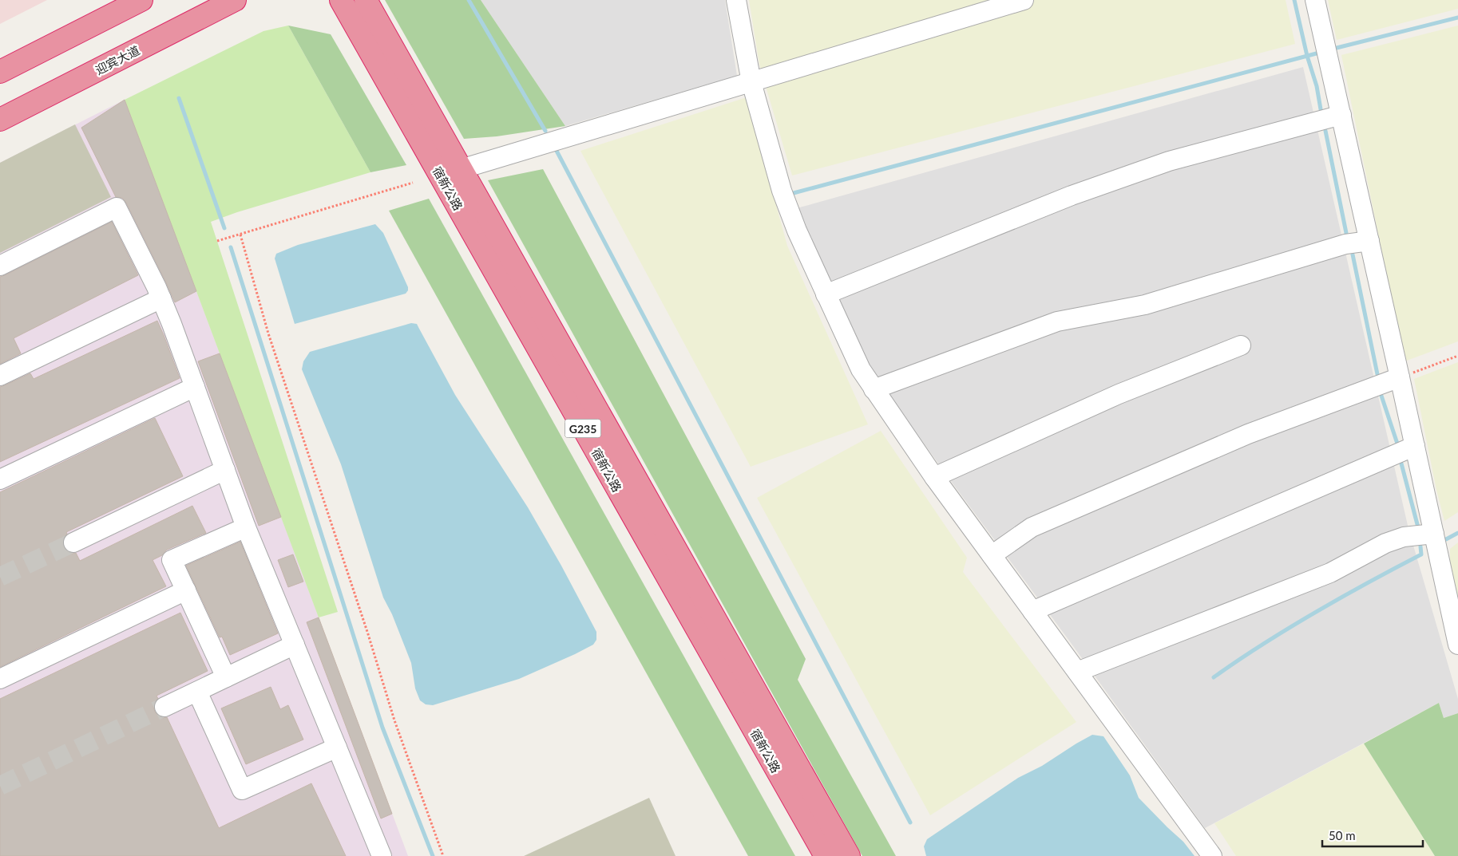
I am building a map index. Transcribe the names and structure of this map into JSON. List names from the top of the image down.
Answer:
{
  "streets": {
    "highway": ["迎宾大道", "宿新公路", "G235"]
  },
  "scale_bar": "50 m"
}
